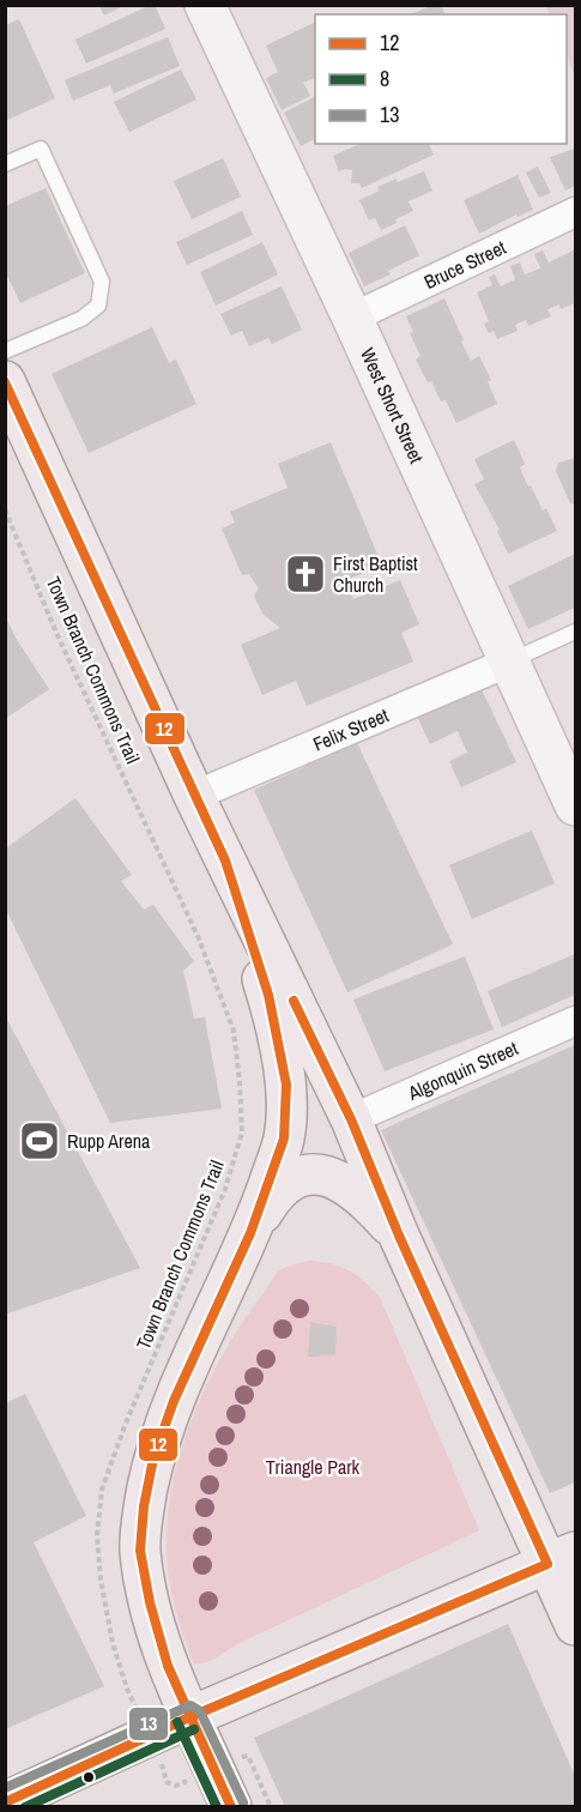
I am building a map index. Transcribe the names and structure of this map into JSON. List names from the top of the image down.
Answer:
{
  "streets": {
    "main road": ["West Short Street"],
    "street": ["Bruce Street", "Felix Street", "Algonquin Street"],
    "path": ["Town Branch Commons Trail"]
  },
  "crossings": [
    ["Bruce Street", "West Short Street"],
    ["West Short Street", "Felix Street"]
  ],
  "parks": ["Triangle Park"],
  "places": {
    "church": ["First Baptist Church"],
    "sports": ["Rupp Arena"]
  },
  "lines": ["transit line 12", "transit line 13", "transit line 8"],
  "legend": ["12", "8", "13"]
}
